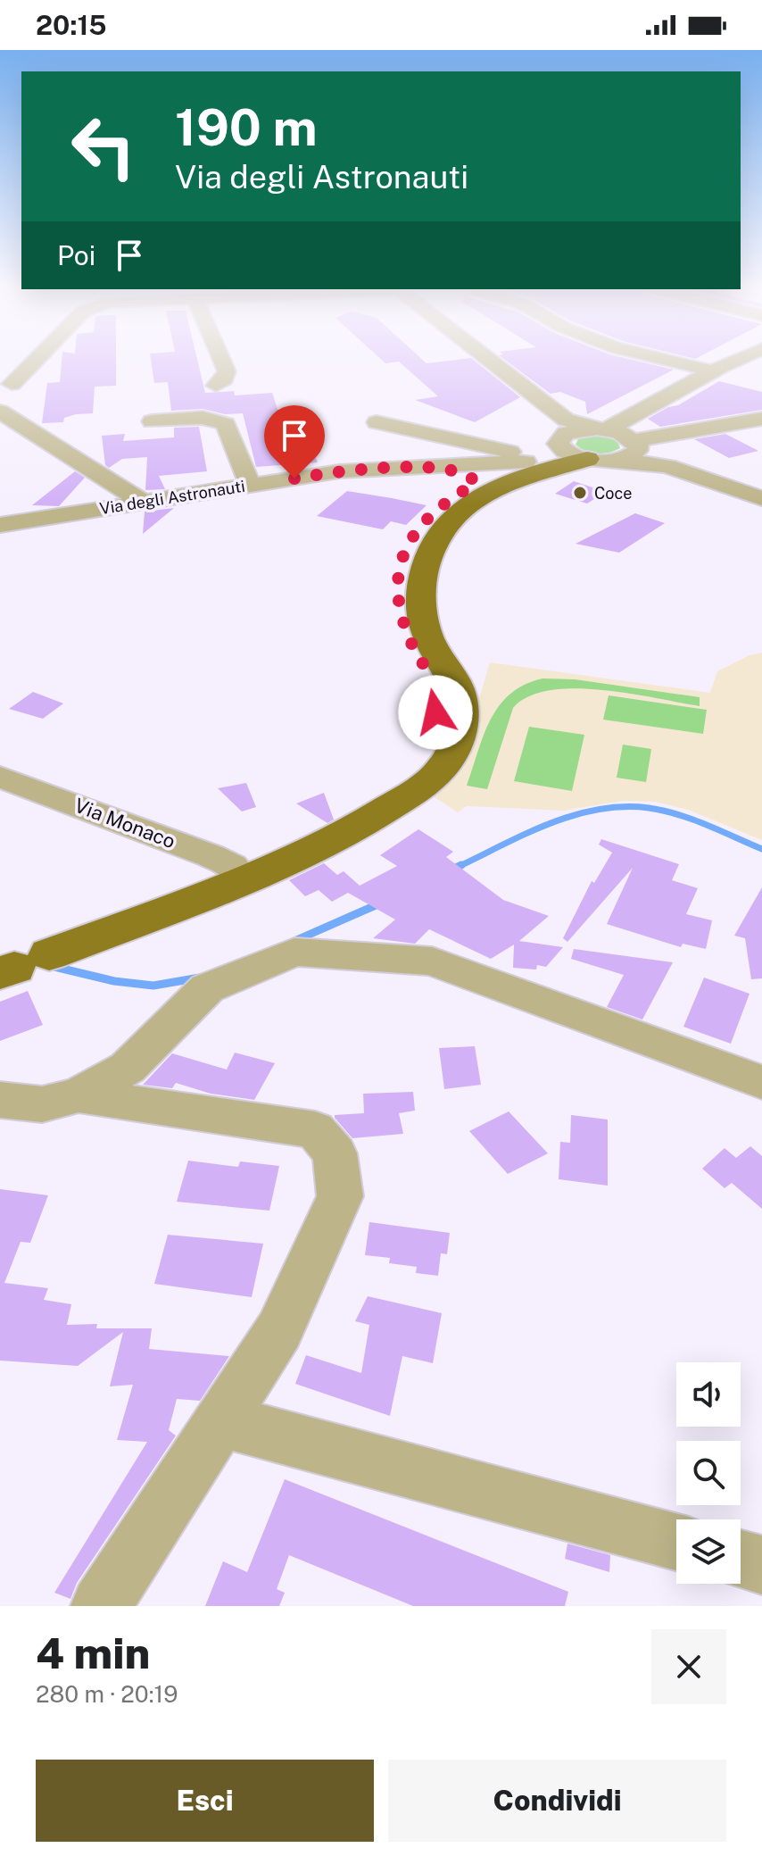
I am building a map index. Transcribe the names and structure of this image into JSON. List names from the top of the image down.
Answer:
{
  "streets": {
    "street": ["Via degli Astronauti", "Via Monaco"]
  },
  "places": ["Coce"],
  "page": {
    "status": "20:15",
    "turn": ["190 m", "Via degli Astronauti"],
    "then": "Poi",
    "heading": ["4 min", "280 m · 20:19"],
    "buttons": ["Esci", "Condividi"]
  }
}
